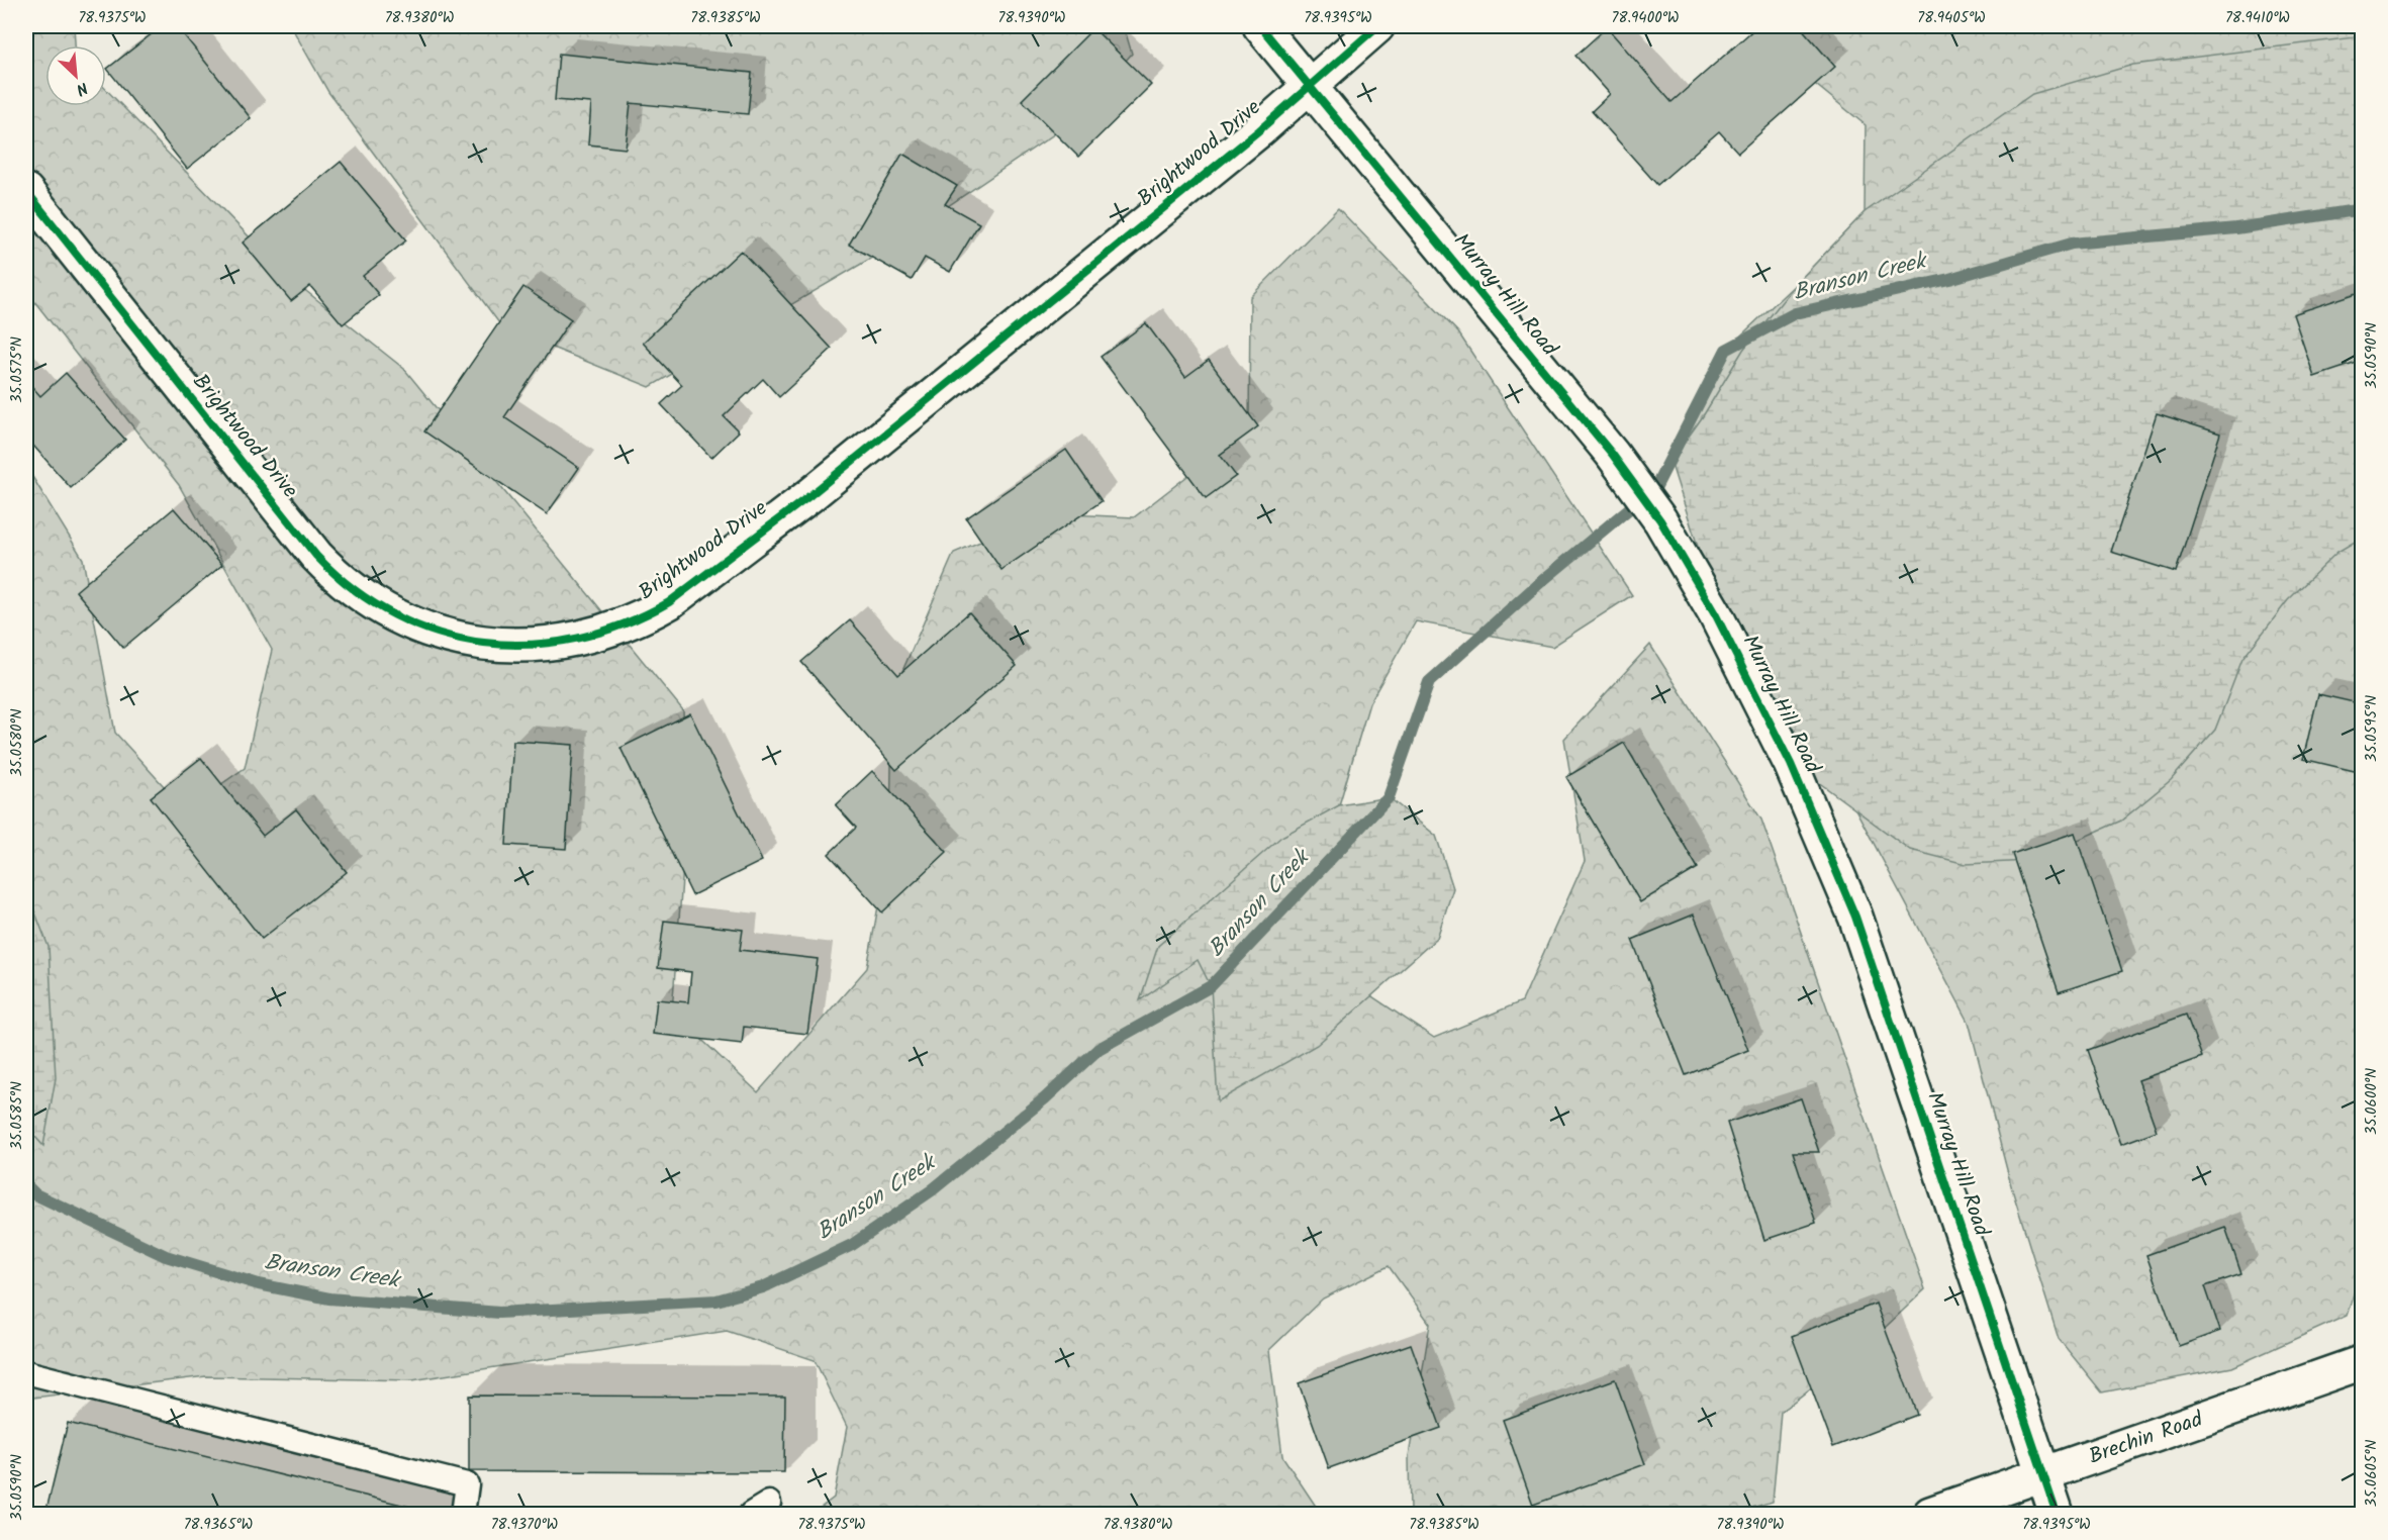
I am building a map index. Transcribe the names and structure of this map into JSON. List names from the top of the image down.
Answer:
{
  "streets": {
    "street": ["Brightwood Drive", "Murray Hill Road", "Brechin Road"]
  },
  "crossings": [
    ["Brightwood Drive", "Murray Hill Road"],
    ["Murray Hill Road", "Brechin Road"]
  ],
  "water": ["Branson Creek"],
  "north": "bottom right",
  "coordinates": [
    "78.9375°W",
    "78.9380°W",
    "78.9385°W",
    "78.9390°W",
    "78.9395°W",
    "78.9400°W",
    "78.9405°W",
    "78.9410°W",
    "35.0590°N",
    "35.0575°N",
    "35.0595°N",
    "35.0580°N",
    "35.0600°N",
    "35.0585°N",
    "35.0605°N",
    "78.9365°W",
    "78.9370°W"
  ]
}
